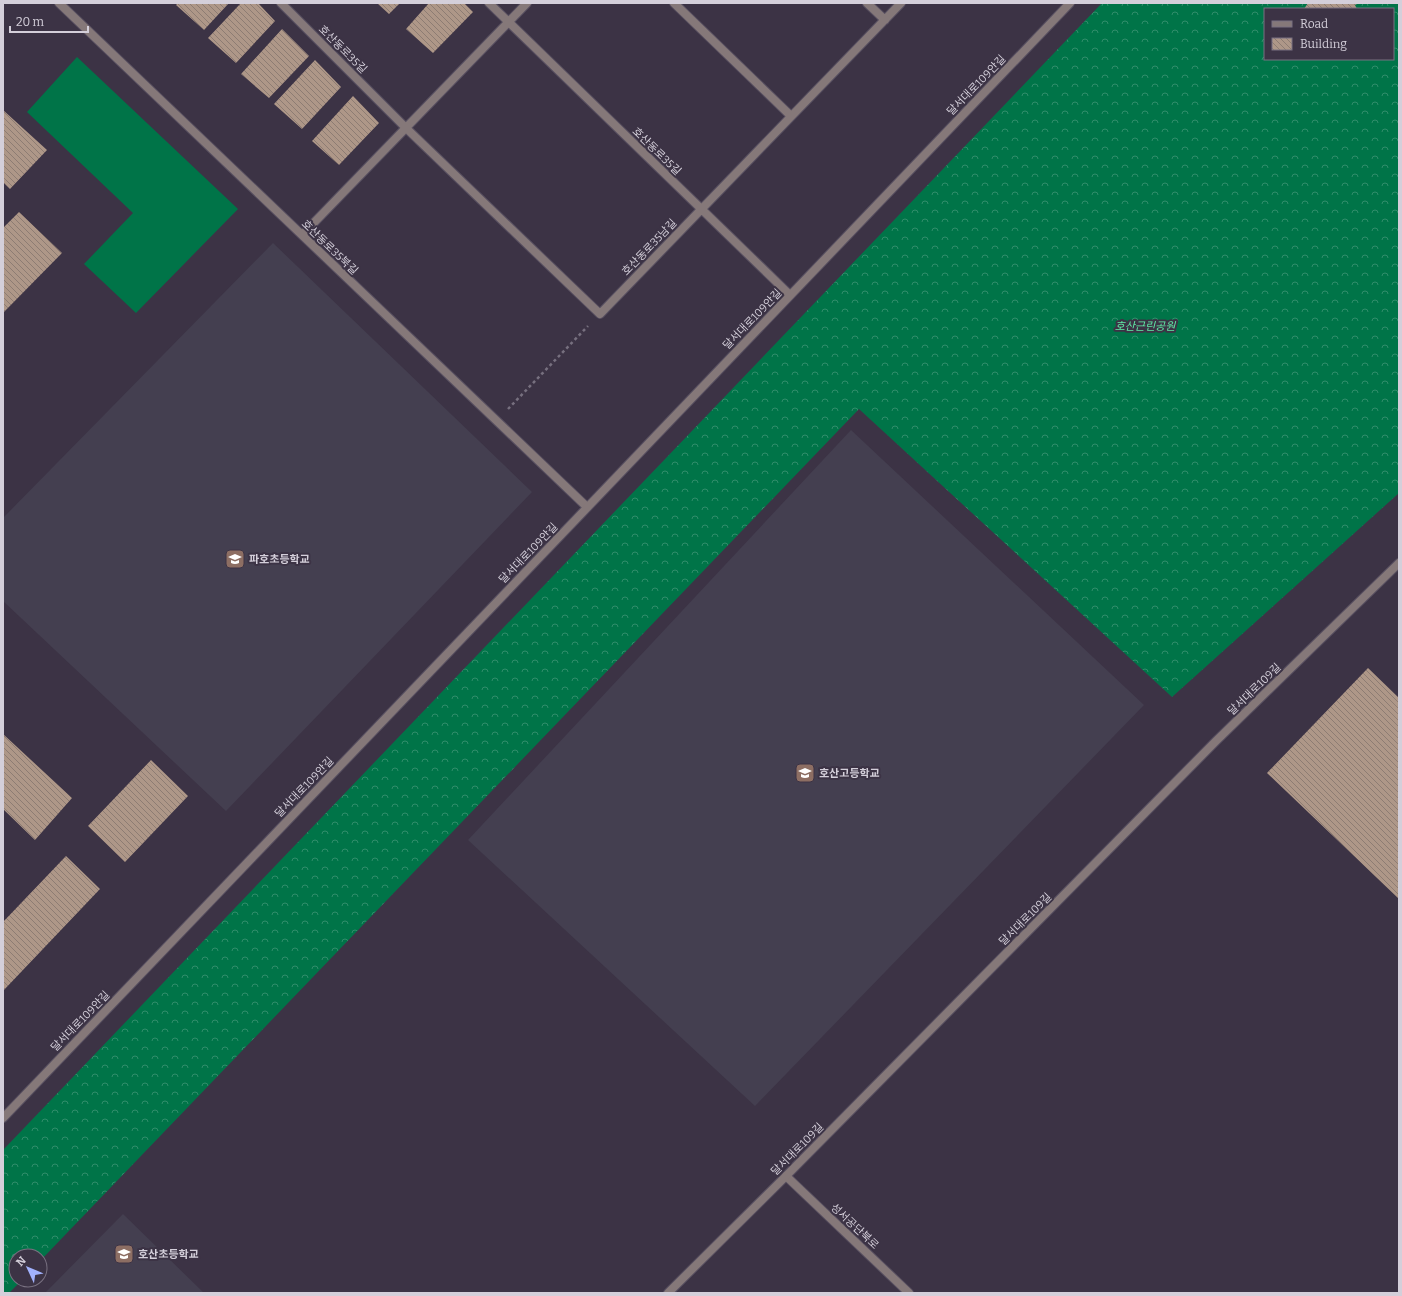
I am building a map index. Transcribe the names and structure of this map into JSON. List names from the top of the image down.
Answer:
{
  "streets": {
    "street": [
      "호산동로35길",
      "달서대로109안길",
      "호산동로35북길",
      "호산동로35남길",
      "달서대로109길",
      "성서공단북로"
    ]
  },
  "crossings": [
    ["호산동로35길", "달서대로109안길"],
    ["호산동로35길", "호산동로35남길"],
    ["달서대로109안길", "호산동로35북길"],
    ["달서대로109길", "성서공단북로"]
  ],
  "parks": ["호산근린공원"],
  "places": {
    "school or university": ["파호초등학교", "호산고등학교", "호산초등학교"]
  },
  "legend": ["Road", "Building"],
  "scale_bar": "20 m",
  "north": "top left"
}
